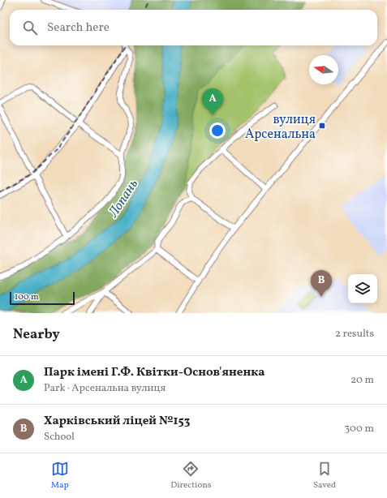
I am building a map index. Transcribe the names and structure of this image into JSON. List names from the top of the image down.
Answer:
{
  "water": ["Лопань"],
  "places": {
    "transit": ["вулиця Арсенальна"]
  },
  "scale_bar": "100 m",
  "north": "left",
  "page": {
    "search": "Search here",
    "pins": ["A", "B"],
    "scale": "100 m",
    "heading": ["Nearby", "2 results"],
    "list": [
      {
        "mark": "A",
        "name": "Парк імені Г.Ф. Квітки-Основ'яненка",
        "note": "Park · Арсенальна вулиця",
        "value": "20 m"
      },
      {
        "mark": "B",
        "name": "Харківський ліцей №153",
        "note": "School",
        "value": "300 m"
      }
    ],
    "nav": ["Map", "Directions", "Saved"]
  }
}
